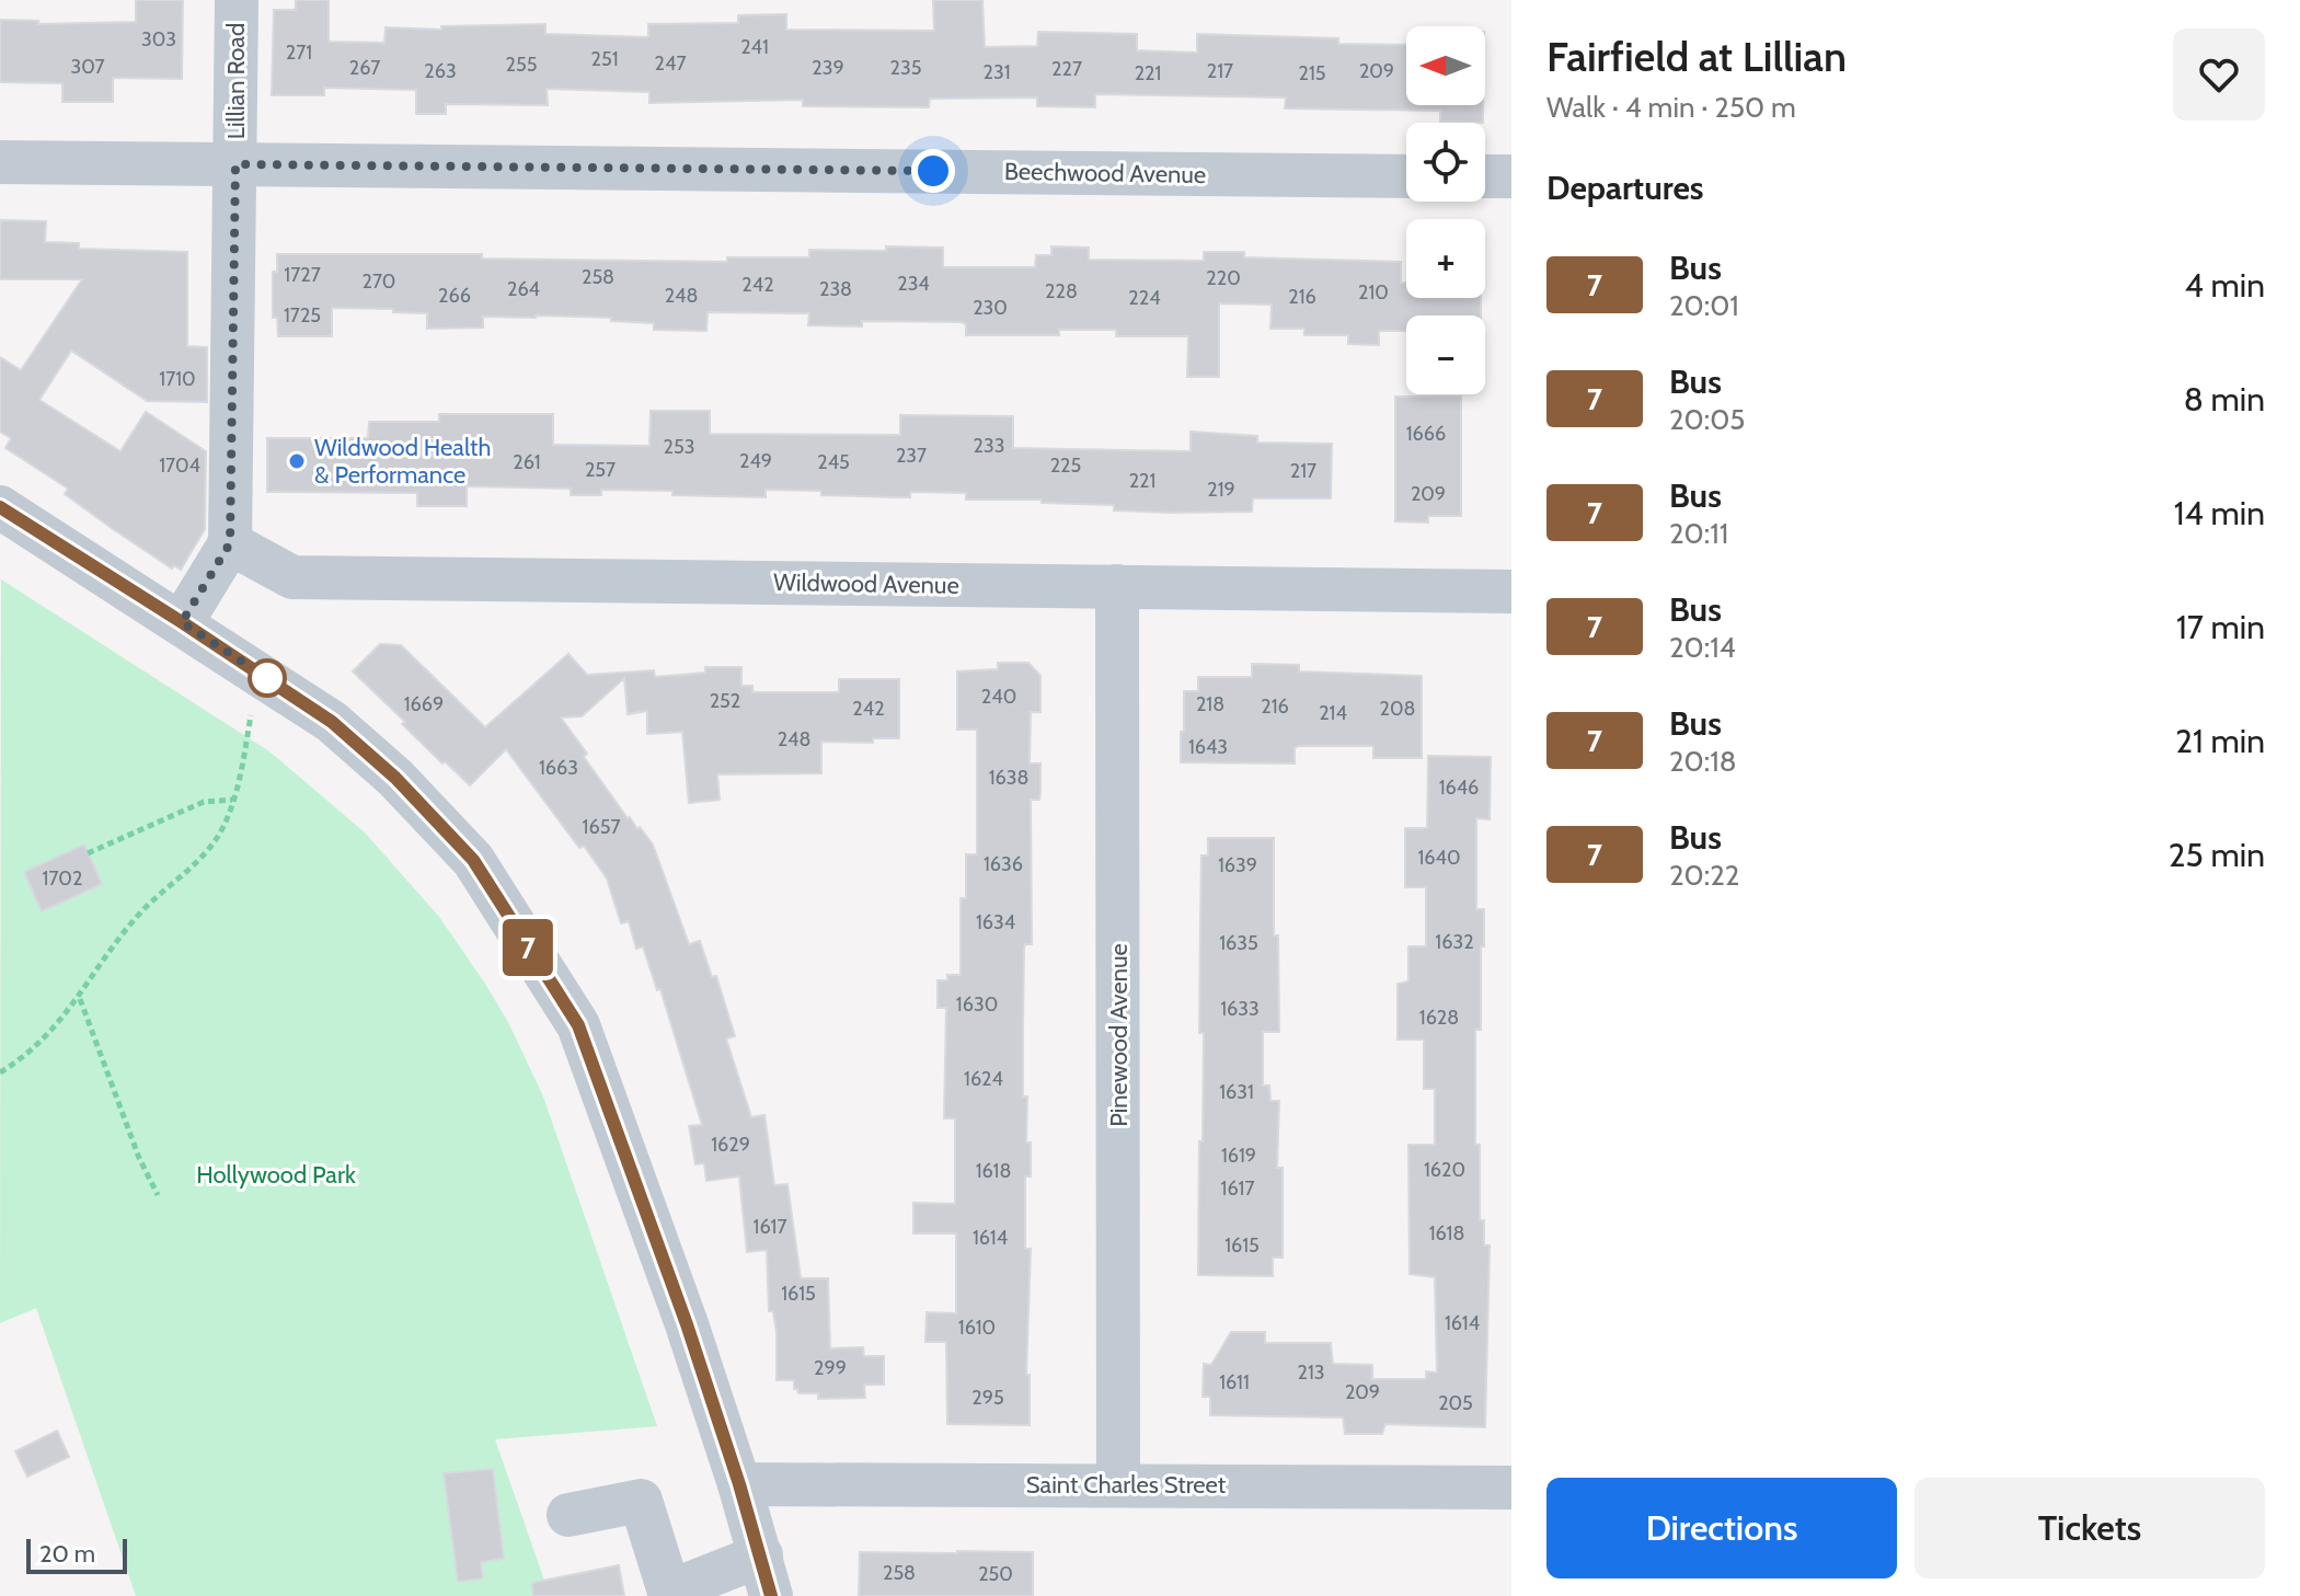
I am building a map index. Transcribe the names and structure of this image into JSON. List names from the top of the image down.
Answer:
{
  "streets": {
    "street": [
      "Lillian Road",
      "Beechwood Avenue",
      "Wildwood Avenue",
      "Pinewood Avenue",
      "Saint Charles Street"
    ]
  },
  "crossings": [
    ["Lillian Road", "Beechwood Avenue"],
    ["Lillian Road", "Wildwood Avenue"],
    ["Wildwood Avenue", "Pinewood Avenue"],
    ["Pinewood Avenue", "Saint Charles Street"]
  ],
  "parks": ["Hollywood Park"],
  "places": ["Wildwood Health & Performance"],
  "lines": ["bus line 7"],
  "house_numbers": [
    "303",
    "241",
    "271",
    "251",
    "247",
    "255",
    "307",
    "267",
    "239",
    "235",
    "227",
    "263",
    "217",
    "209",
    "231",
    "221",
    "215",
    "1727",
    "258",
    "220",
    "270",
    "234",
    "242",
    "264",
    "238",
    "228",
    "210",
    "266",
    "248",
    "216",
    "224",
    "230",
    "1725",
    "1710",
    "1666",
    "233",
    "253",
    "237",
    "249",
    "261",
    "245",
    "1704",
    "225",
    "257",
    "217",
    "221",
    "219",
    "209",
    "240",
    "252",
    "1669",
    "218",
    "216",
    "242",
    "208",
    "214",
    "248",
    "1643",
    "1663",
    "1638",
    "1646",
    "1657",
    "1640",
    "1636",
    "1639",
    "1702",
    "1634",
    "1632",
    "1635",
    "1630",
    "1633",
    "1628",
    "1624",
    "1631",
    "1629",
    "1619",
    "1620",
    "1618",
    "1617",
    "1617",
    "1618",
    "1614",
    "1615",
    "1615",
    "1614",
    "1610",
    "299",
    "213",
    "1611",
    "209",
    "295",
    "205",
    "258",
    "250"
  ],
  "scale_bar": "20 m",
  "north": "left",
  "page": {
    "on_map": "7",
    "heading": [
      ["Fairfield at Lillian", "Walk · 4 min · 250 m"],
      "Departures"
    ],
    "map_buttons": ["+", "−"],
    "list": [
      {
        "mark": "7",
        "name": "Bus",
        "note": "20:01",
        "value": "4 min"
      },
      {
        "mark": "7",
        "name": "Bus",
        "note": "20:05",
        "value": "8 min"
      },
      {
        "mark": "7",
        "name": "Bus",
        "note": "20:11",
        "value": "14 min"
      },
      {
        "mark": "7",
        "name": "Bus",
        "note": "20:14",
        "value": "17 min"
      },
      {
        "mark": "7",
        "name": "Bus",
        "note": "20:18",
        "value": "21 min"
      },
      {
        "mark": "7",
        "name": "Bus",
        "note": "20:22",
        "value": "25 min"
      }
    ],
    "buttons": ["Directions", "Tickets"],
    "scale": "20 m"
  }
}
